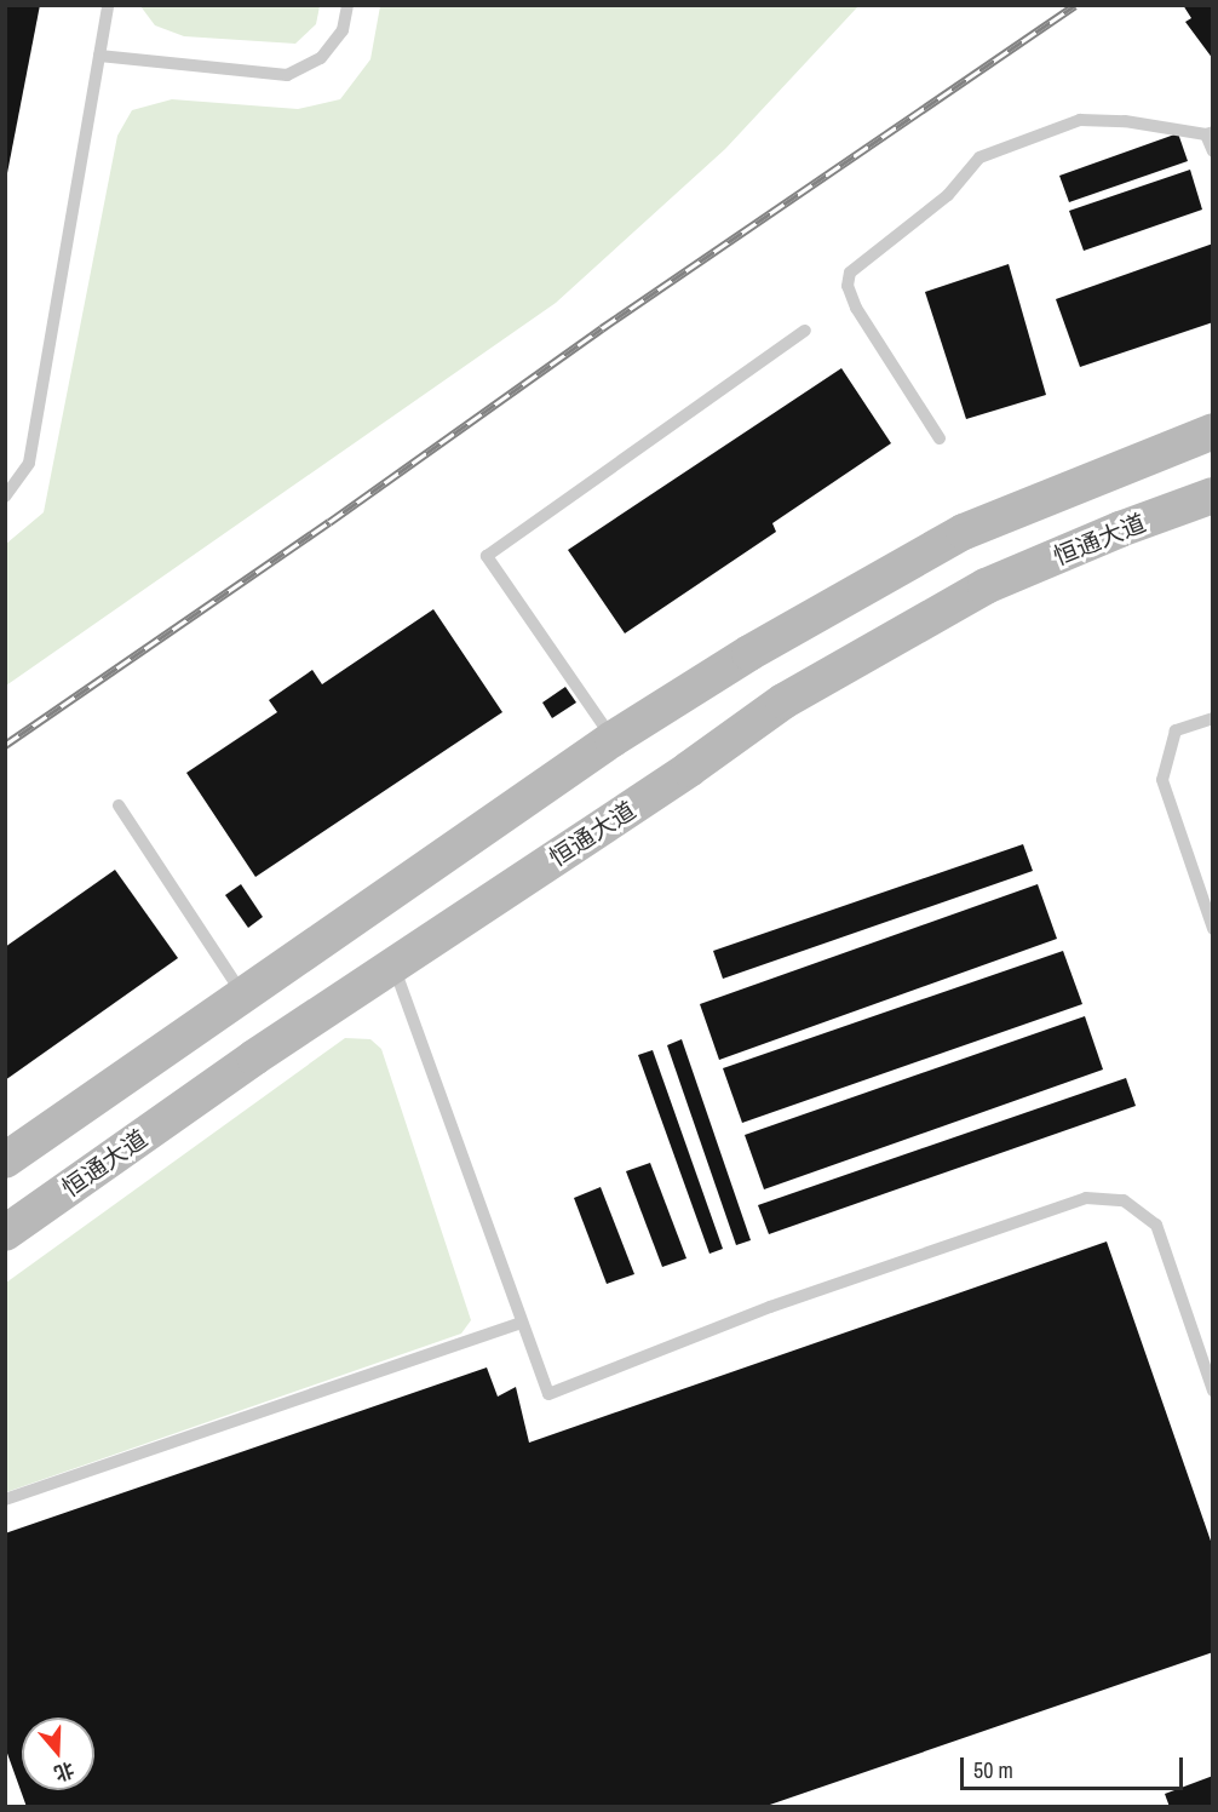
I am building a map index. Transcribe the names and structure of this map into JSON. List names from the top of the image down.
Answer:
{
  "streets": {
    "main road": ["恒通大道"]
  },
  "scale_bar": "50 m",
  "north": "bottom"
}
